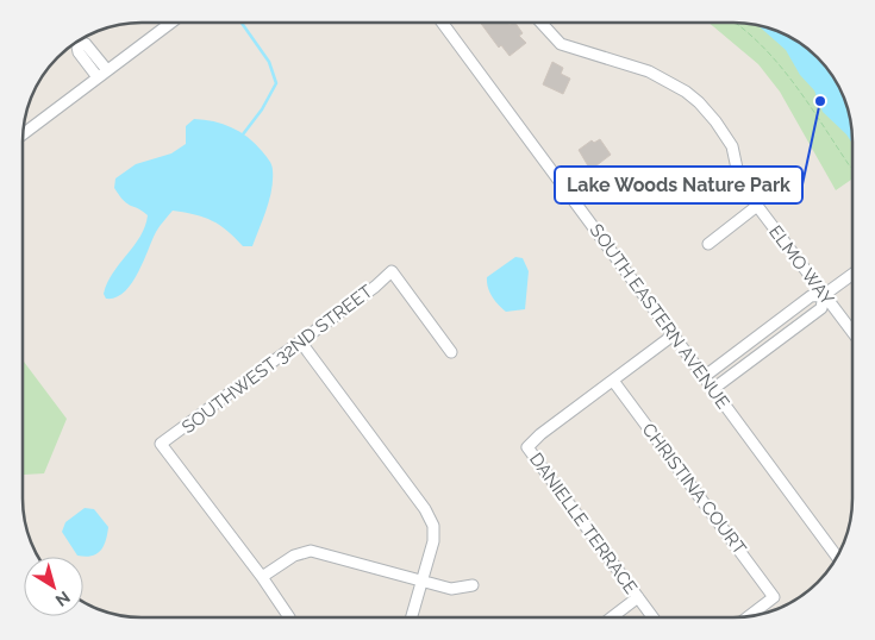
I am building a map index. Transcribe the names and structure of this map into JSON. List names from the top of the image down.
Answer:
{
  "streets": {
    "street": [
      "ELMO WAY",
      "SOUTH EASTERN AVENUE",
      "SOUTHWEST 32ND STREET",
      "CHRISTINA COURT",
      "DANIELLE TERRACE"
    ]
  },
  "crossings": [
    ["CHRISTINA COURT", "DANIELLE TERRACE"]
  ],
  "places": ["Lake Woods Nature Park"],
  "north": "bottom right"
}
